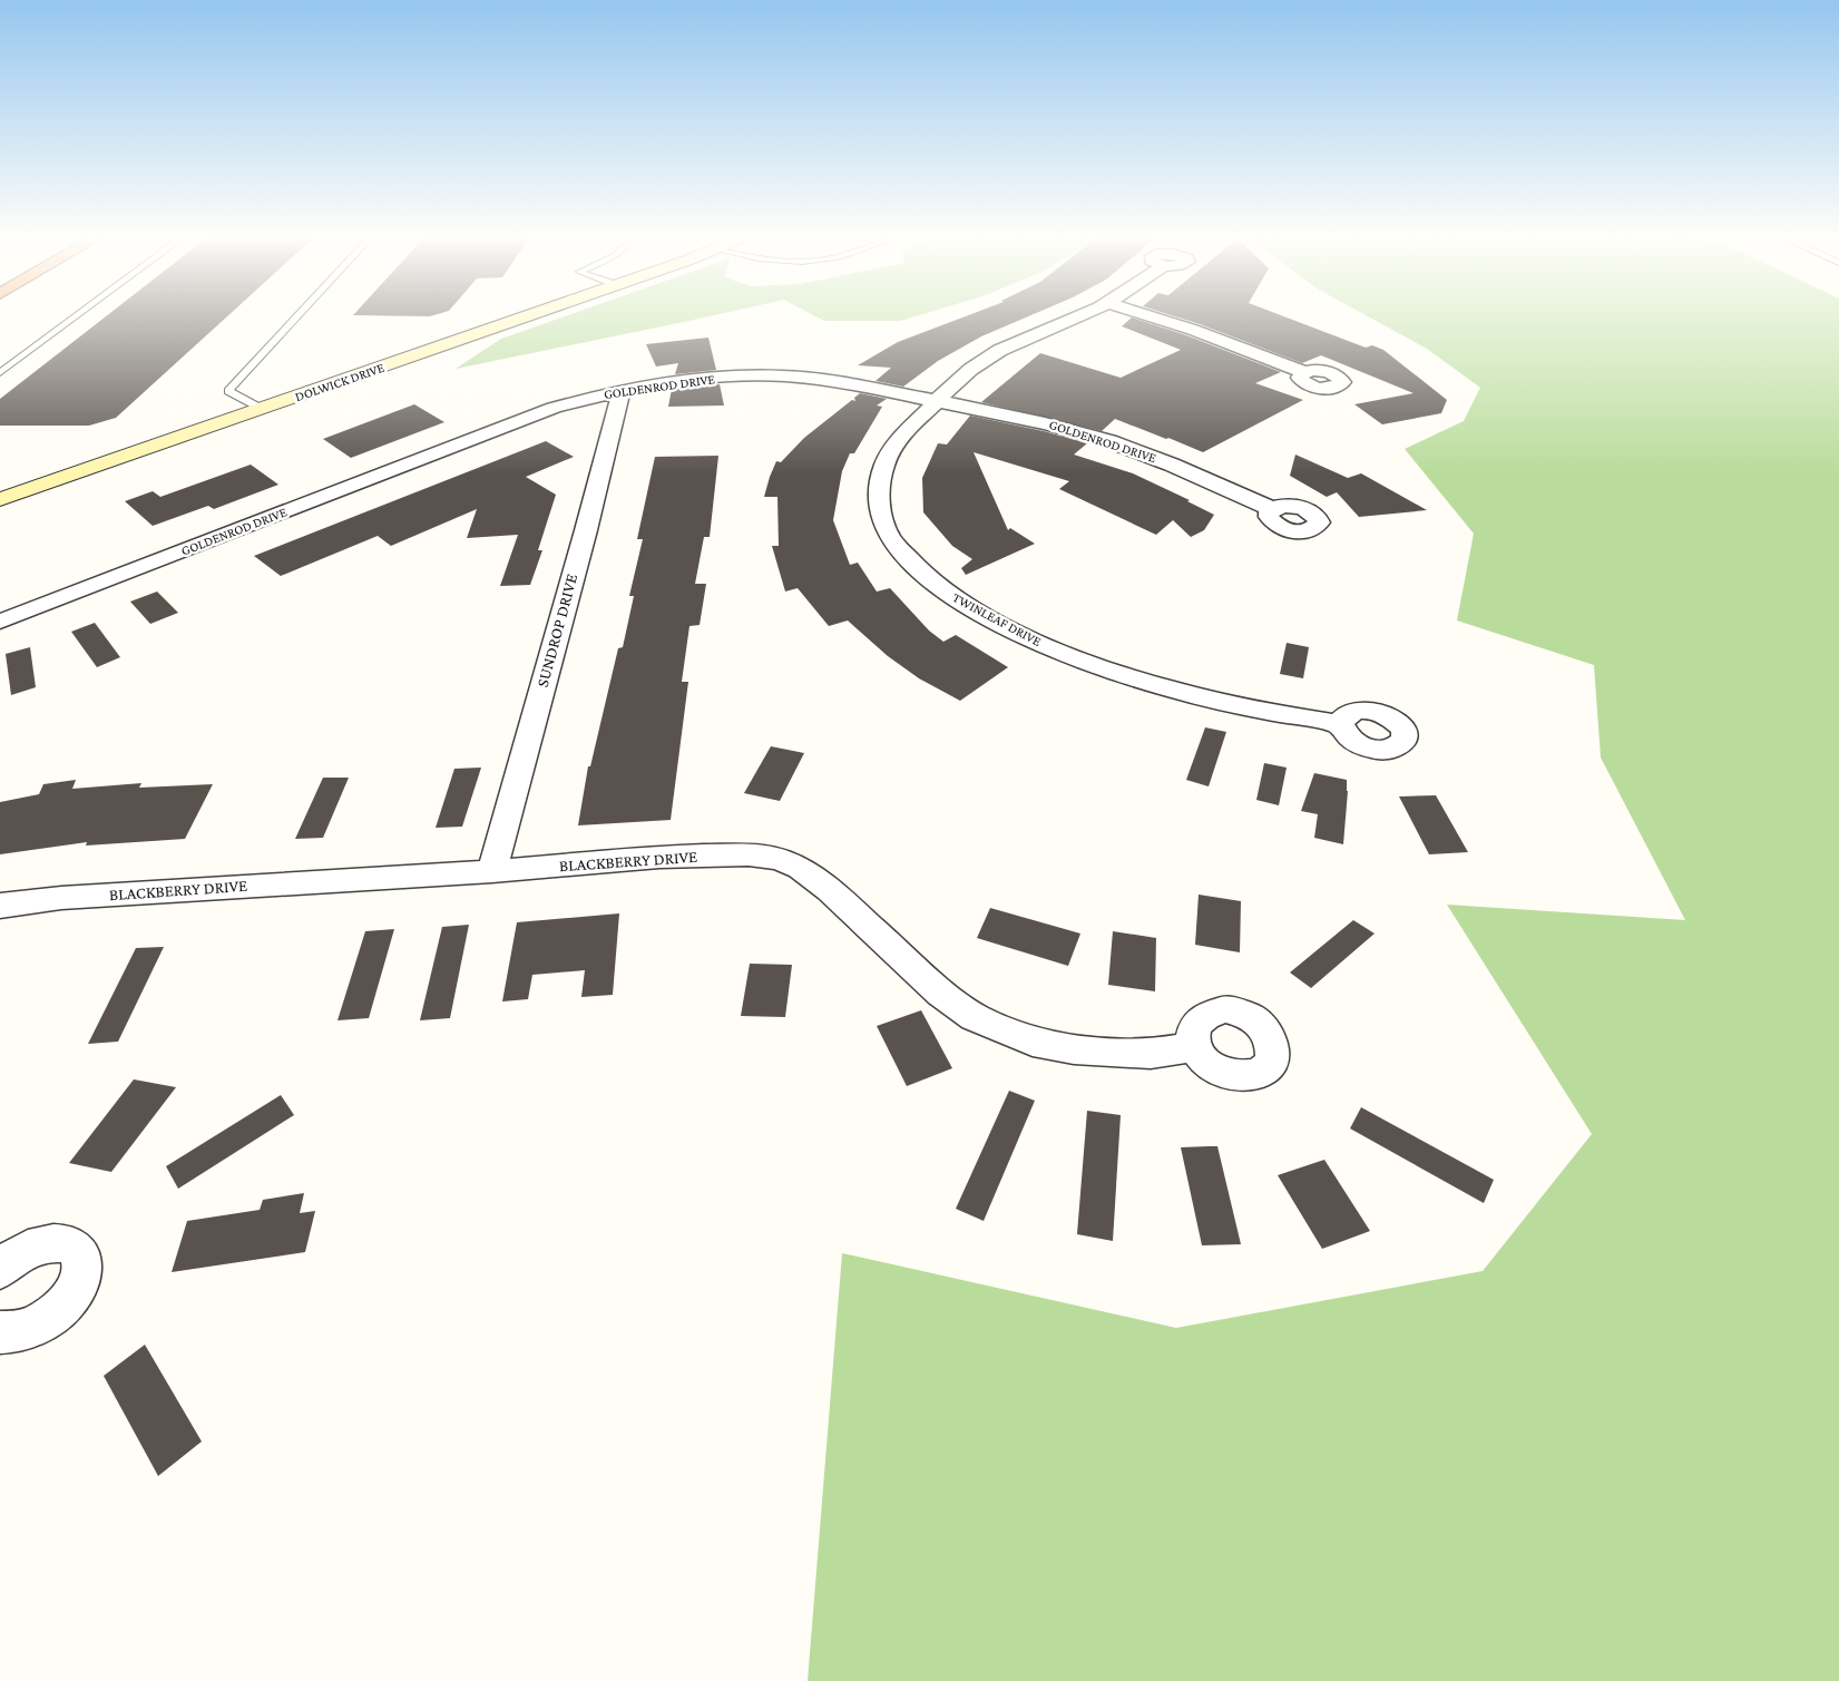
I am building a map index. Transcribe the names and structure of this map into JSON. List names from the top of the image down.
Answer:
{
  "streets": {
    "main road": ["DOLWICK DRIVE"],
    "street": [
      "GOLDENROD DRIVE",
      "TWINLEAF DRIVE",
      "SUNDROP DRIVE",
      "BLACKBERRY DRIVE"
    ]
  },
  "crossings": [
    ["GOLDENROD DRIVE", "TWINLEAF DRIVE"],
    ["GOLDENROD DRIVE", "SUNDROP DRIVE"],
    ["SUNDROP DRIVE", "BLACKBERRY DRIVE"]
  ]
}
